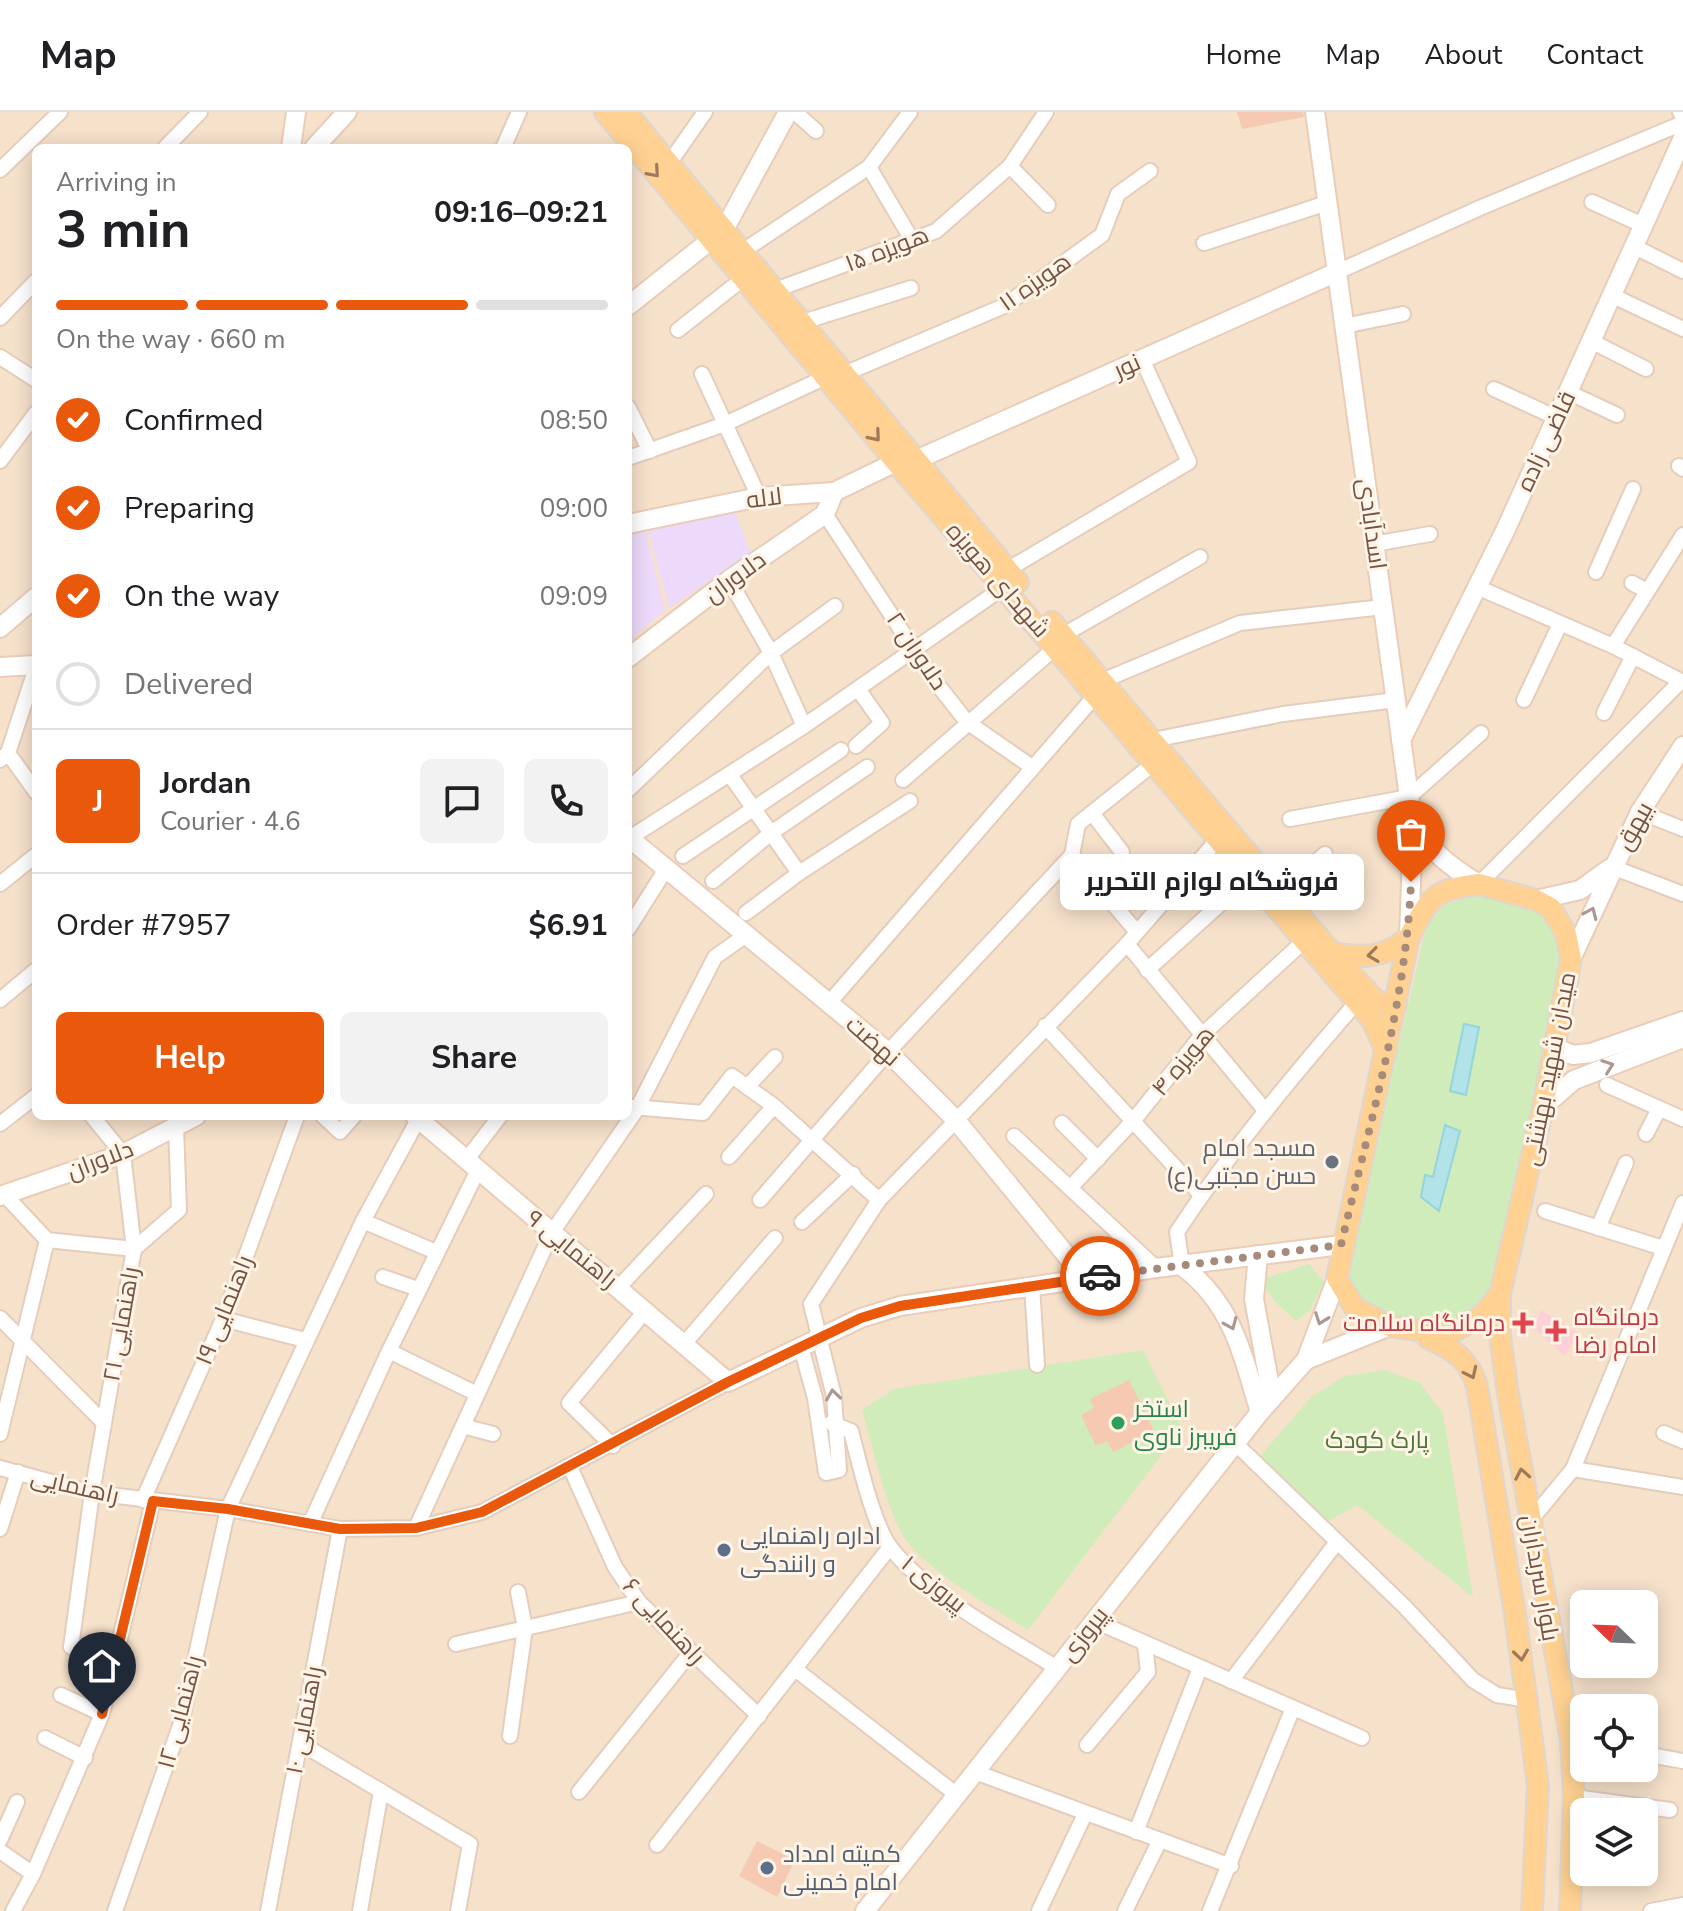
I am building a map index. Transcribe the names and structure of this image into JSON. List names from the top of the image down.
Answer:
{
  "streets": {
    "main road": ["شهدای هویزه", "میدان شهید بهشتی", "بلوار سربداران"],
    "street": [
      "هویزه ۱۵",
      "هویزه ۱۱",
      "نور",
      "قاضی زاده",
      "لاله",
      "اسدآبادی",
      "دلاوران",
      "دلاوران ۲",
      "بیهق",
      "نهضت",
      "هویزه ۴",
      "راهنمایی ۹",
      "راهنمایی ۱۹",
      "راهنمایی ۲۱",
      "راهنمایی",
      "پیروزی ۱",
      "راهنمایی ۶",
      "پیروزی",
      "راهنمایی ۱۲",
      "راهنمایی ۱۰"
    ]
  },
  "crossings": [
    ["هویزه ۱۵", "شهدای هویزه"],
    ["هویزه ۱۱", "شهدای هویزه"],
    ["نور", "لاله"],
    ["نور", "اسدآبادی"],
    ["نور", "شهدای هویزه"],
    ["قاضی زاده", "اسدآبادی"],
    ["لاله", "شهدای هویزه"],
    ["دلاوران", "دلاوران ۲"],
    ["دلاوران", "راهنمایی ۲۱"],
    ["شهدای هویزه", "هویزه ۴"],
    ["بیهق", "میدان شهید بهشتی"],
    ["نهضت", "راهنمایی"],
    ["میدان شهید بهشتی", "بلوار سربداران"],
    ["راهنمایی ۹", "راهنمایی"],
    ["راهنمایی ۱۹", "راهنمایی"],
    ["راهنمایی ۲۱", "راهنمایی"],
    ["راهنمایی", "راهنمایی ۶"],
    ["راهنمایی", "راهنمایی ۱۲"],
    ["راهنمایی", "راهنمایی ۱۰"],
    ["پیروزی ۱", "پیروزی"]
  ],
  "parks": ["پارک کودک"],
  "places": {
    "other": [
      "فروشگاه لوازم التحریر",
      "مسجد امام حسن مجتبی(ع)",
      "استخر فریبرز ناوی",
      "اداره راهنمایی و رانندگی",
      "کمیته امداد امام خمینی"
    ],
    "health": ["درمانگاه سلامت", "درمانگاه امام رضا"]
  },
  "north": "top left",
  "page": {
    "header": "Map",
    "nav": [
      "Home",
      "Map",
      "About",
      "Contact"
    ],
    "heading": ["3 min", "Arriving in", "09:16–09:21"],
    "panel": [
      "Jordan",
      "Courier · 4.6",
      "Order #7957",
      "$6.91"
    ],
    "bar": "On the way · 660 m",
    "list": [
      ["Confirmed", "08:50"],
      ["Preparing", "09:00"],
      ["On the way", "09:09"],
      "Delivered"
    ],
    "round": "J",
    "bubble": "فروشگاه لوازم التحریر",
    "buttons": ["Help", "Share"]
  }
}
